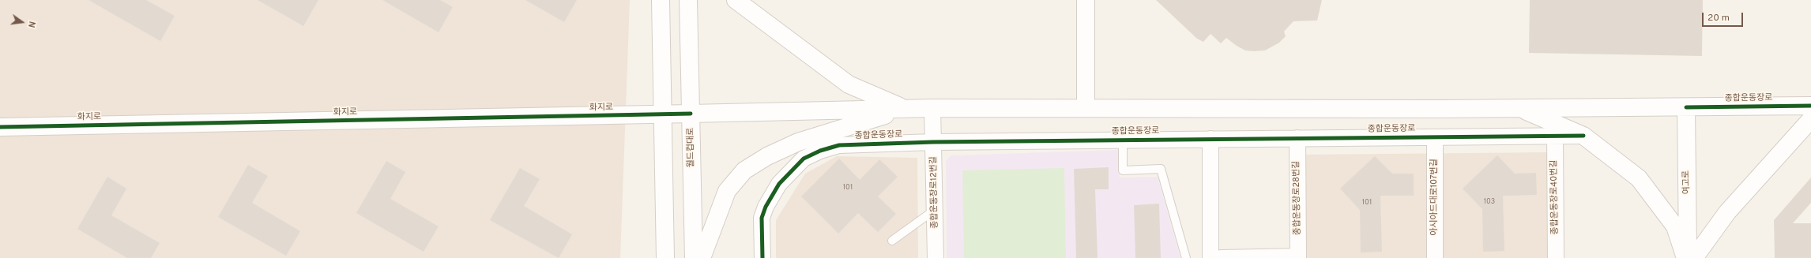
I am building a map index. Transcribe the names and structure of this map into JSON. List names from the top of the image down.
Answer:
{
  "streets": {
    "main road": [
      "종합운동장로",
      "화지로",
      "월드컵대로",
      "여고로"
    ],
    "street": [
      "종합운동장로12번길",
      "아시아드대로107번길",
      "종합운동장로40번길",
      "종합운동장로28번길"
    ]
  },
  "crossings": [
    ["종합운동장로", "화지로"],
    ["종합운동장로", "월드컵대로"],
    ["종합운동장로", "여고로"],
    ["종합운동장로", "종합운동장로12번길"],
    ["종합운동장로", "아시아드대로107번길"],
    ["종합운동장로", "종합운동장로40번길"],
    ["종합운동장로", "종합운동장로28번길"],
    ["화지로", "월드컵대로"]
  ],
  "house_numbers": ["101", "103", "101"],
  "scale_bar": "20 m",
  "north": "right"
}
